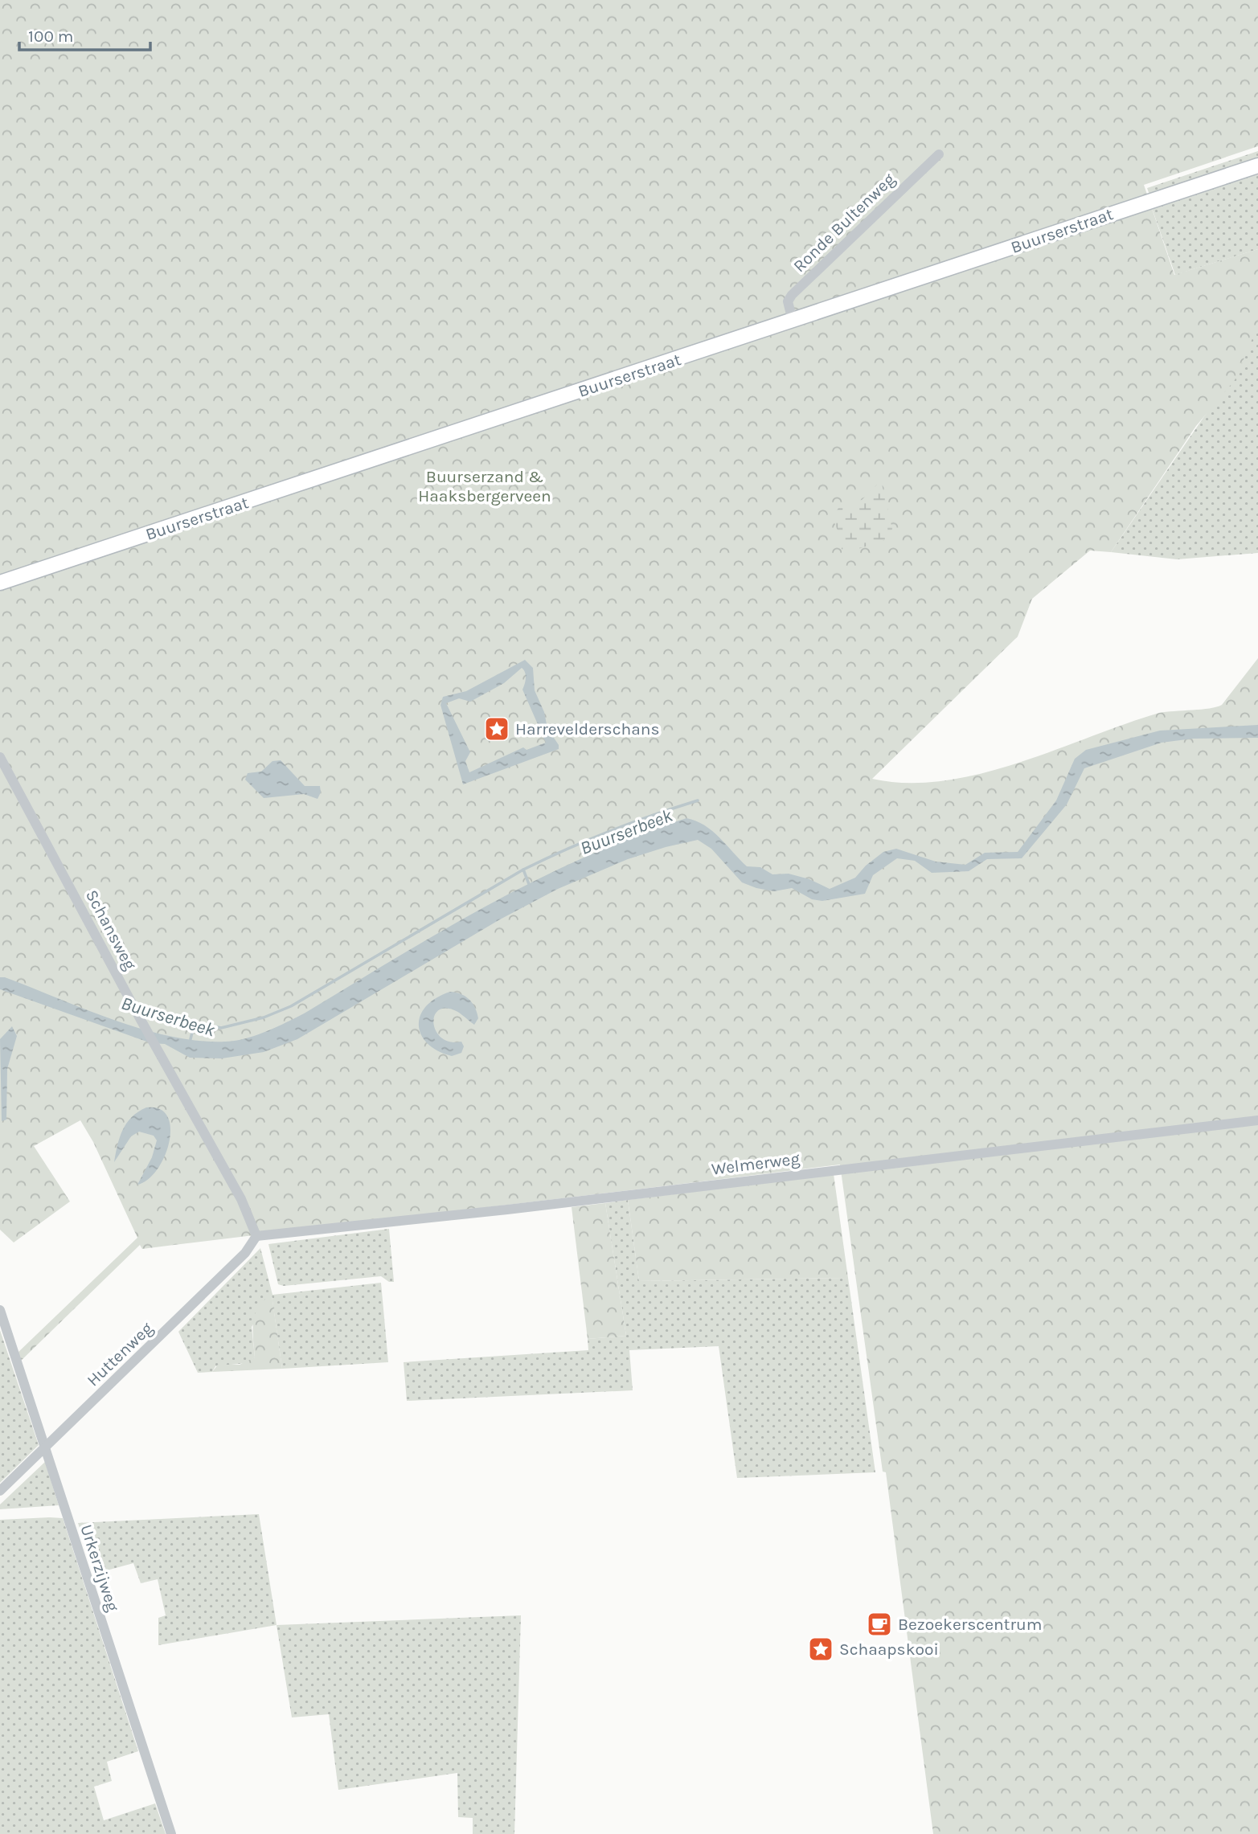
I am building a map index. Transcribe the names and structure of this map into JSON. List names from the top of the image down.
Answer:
{
  "streets": {
    "main road": ["Buurserstraat"],
    "street": [
      "Ronde Bultenweg",
      "Schansweg",
      "Welmerweg",
      "Huttenweg",
      "Urkerzijweg"
    ]
  },
  "crossings": [
    ["Ronde Bultenweg", "Buurserstraat"],
    ["Schansweg", "Welmerweg"],
    ["Schansweg", "Huttenweg"],
    ["Welmerweg", "Huttenweg"],
    ["Huttenweg", "Urkerzijweg"]
  ],
  "water": ["Buurserbeek"],
  "parks": ["Buurserzand & Haaksbergerveen"],
  "places": {
    "place": ["Harrevelderschans", "Schaapskooi"],
    "cafe": ["Bezoekerscentrum"]
  },
  "scale_bar": "100 m"
}
